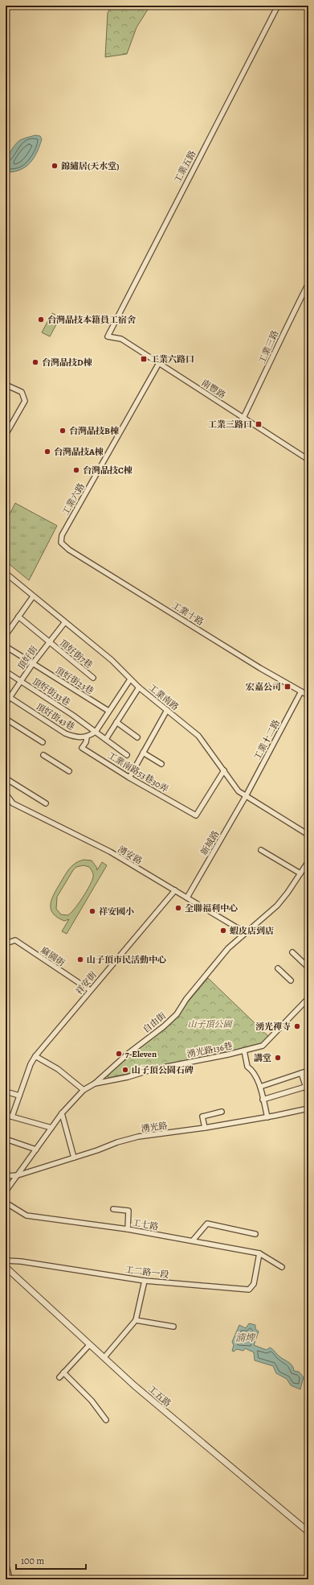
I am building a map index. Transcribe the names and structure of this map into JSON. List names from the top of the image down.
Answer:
{
  "streets": {
    "street": [
      "工業五路",
      "工業三路",
      "南豐路",
      "工業六路",
      "工業十路",
      "頂好街7巷",
      "頂好街",
      "頂好街23巷",
      "頂好街33巷",
      "工業南路",
      "頂好街43巷",
      "工業十二路",
      "工業南路53巷30弄",
      "新城路",
      "湧安路",
      "麻園街",
      "祥安街",
      "自由街",
      "湧光路136巷",
      "湧光路",
      "工七路",
      "工二路一段",
      "工五路"
    ]
  },
  "crossings": [
    ["工業五路", "南豐路"],
    ["工業三路", "南豐路"],
    ["南豐路", "工業六路"],
    ["工業六路", "工業十路"],
    ["工業十路", "工業十二路"],
    ["頂好街7巷", "頂好街"],
    ["頂好街", "頂好街23巷"],
    ["頂好街", "頂好街33巷"],
    ["頂好街", "工業南路"],
    ["頂好街", "頂好街43巷"],
    ["工業南路", "工業十二路"],
    ["工業南路", "工業南路53巷30弄"],
    ["工業南路", "新城路"],
    ["頂好街43巷", "工業南路53巷30弄"],
    ["工業十二路", "新城路"],
    ["新城路", "湧安路"],
    ["湧安路", "祥安街"],
    ["湧安路", "自由街"],
    ["麻園街", "祥安街"],
    ["自由街", "湧光路136巷"],
    ["自由街", "湧光路"],
    ["工七路", "工二路一段"]
  ],
  "water": ["湳埤"],
  "parks": ["山子頂公園"],
  "places": {
    "other": [
      "錦繡居(天水堂)",
      "台灣晶技本籍員工宿舍",
      "台灣晶技D棟",
      "台灣晶技B棟",
      "台灣晶技A棟",
      "台灣晶技C棟",
      "全聯福利中心",
      "祥安國小",
      "蝦皮店到店",
      "山子頂市民活動中心",
      "湧光禪寺",
      "7-Eleven",
      "講堂",
      "山子頂公園石碑"
    ],
    "transit": ["工業六路口", "工業三路口", "宏嘉公司"]
  },
  "scale_bar": "100 m"
}
